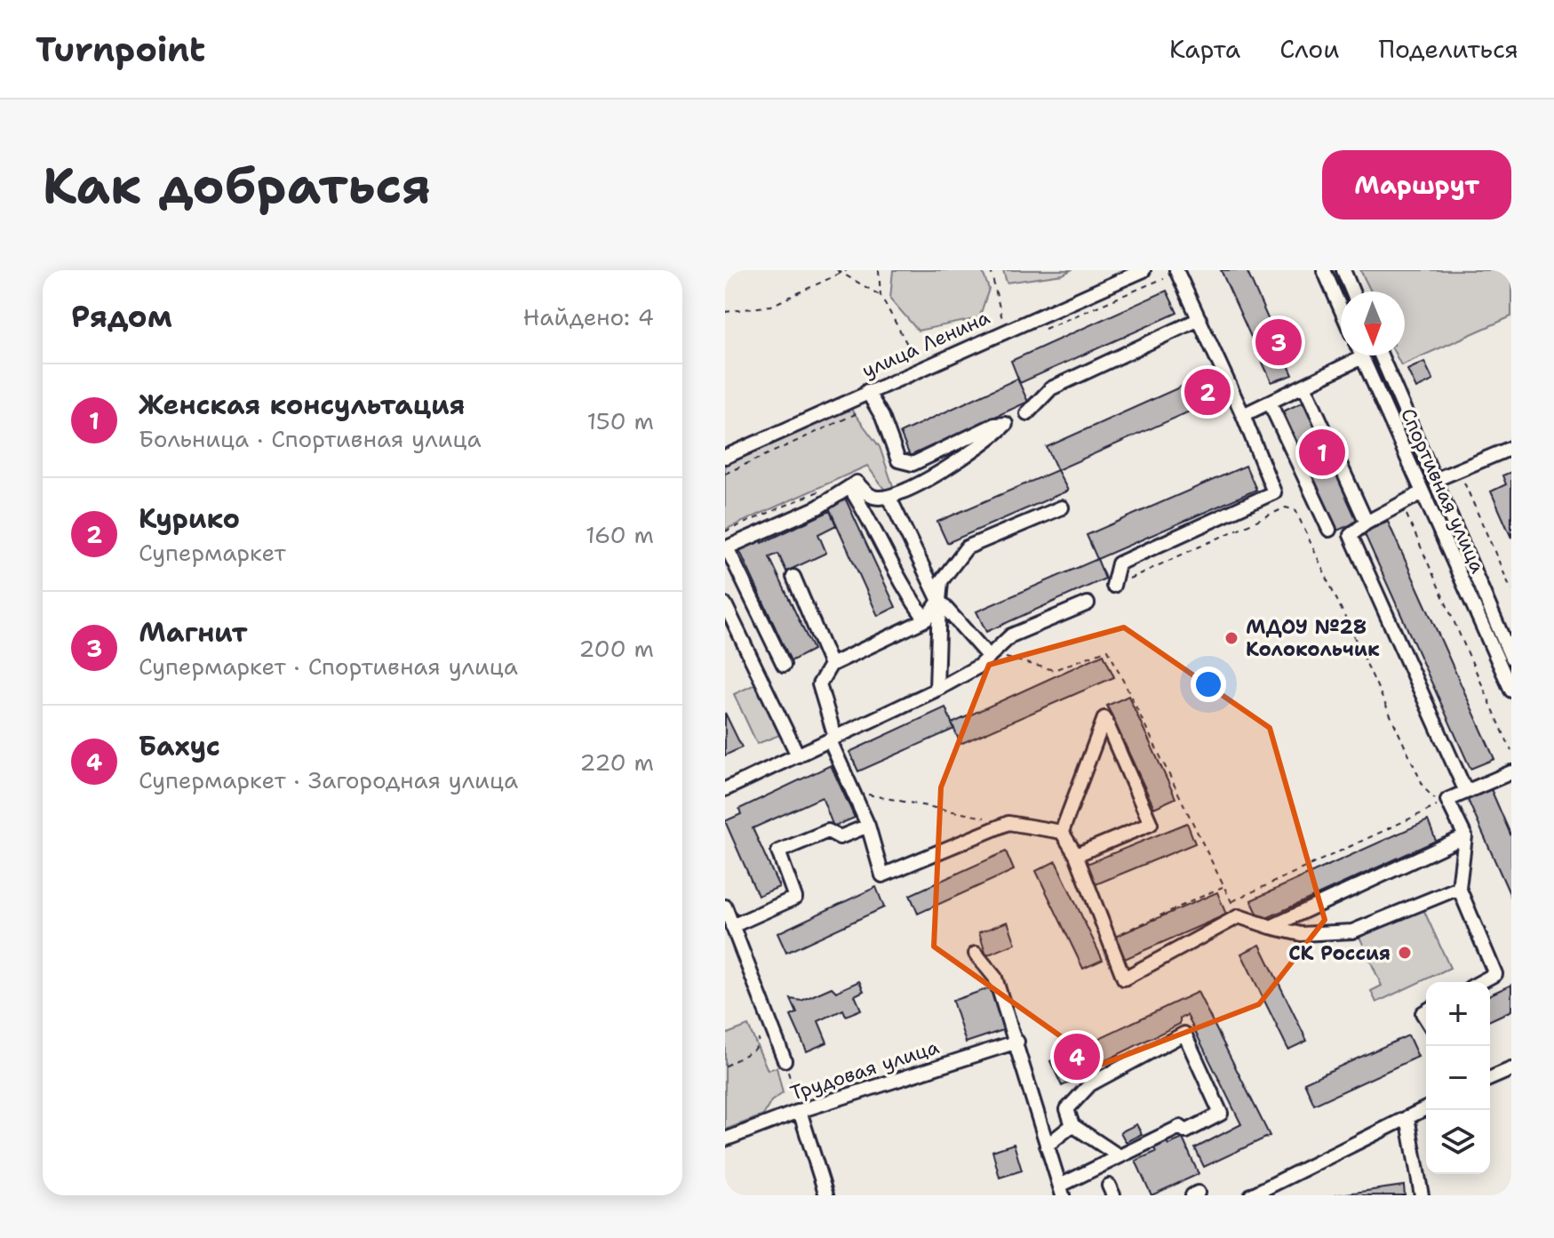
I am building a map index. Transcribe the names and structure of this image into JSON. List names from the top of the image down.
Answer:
{
  "streets": {
    "street": ["улица Ленина", "Спортивная улица", "Трудовая улица"]
  },
  "places": ["МДОУ №28 Колокольчик", "СК Россия"],
  "north": "bottom",
  "page": {
    "header": "Turnpoint",
    "nav": ["Карта", "Слои", "Поделиться"],
    "buttons": "Маршрут",
    "title": "Как добраться",
    "heading": ["Рядом", "Найдено: 4"],
    "pins": [
      "3",
      "2",
      "1",
      "4"
    ],
    "list": [
      {
        "mark": "1",
        "name": "Женская консультация",
        "note": "Больница · Спортивная улица",
        "value": "150 m"
      },
      {
        "mark": "2",
        "name": "Курико",
        "note": "Супермаркет",
        "value": "160 m"
      },
      {
        "mark": "3",
        "name": "Магнит",
        "note": "Супермаркет · Спортивная улица",
        "value": "200 m"
      },
      {
        "mark": "4",
        "name": "Бахус",
        "note": "Супермаркет · Загородная улица",
        "value": "220 m"
      }
    ],
    "map_buttons": ["+", "−"]
  }
}
